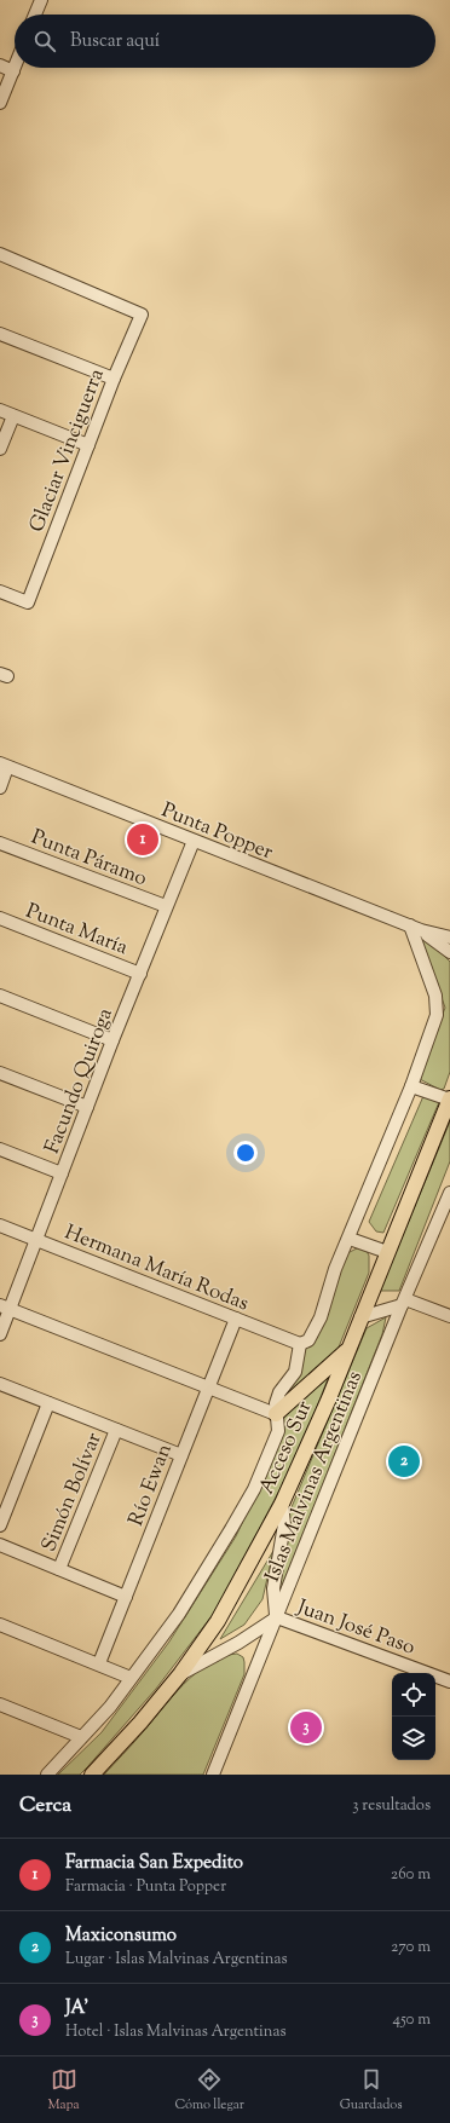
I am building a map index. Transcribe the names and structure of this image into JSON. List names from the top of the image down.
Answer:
{
  "streets": {
    "main road": ["Acceso Sur"],
    "street": [
      "Glaciar Vinciguerra",
      "Punta Popper",
      "Punta Páramo",
      "Punta María",
      "Facundo Quiroga",
      "Hermana María Rodas",
      "Islas Malvinas Argentinas",
      "Río Ewan",
      "Simón Bolívar",
      "Juan José Paso"
    ]
  },
  "crossings": [
    ["Punta Popper", "Facundo Quiroga"],
    ["Punta Páramo", "Facundo Quiroga"],
    ["Punta María", "Facundo Quiroga"],
    ["Facundo Quiroga", "Hermana María Rodas"],
    ["Hermana María Rodas", "Río Ewan"],
    ["Acceso Sur", "Juan José Paso"],
    ["Islas Malvinas Argentinas", "Juan José Paso"]
  ],
  "page": {
    "search": "Buscar aquí",
    "pins": ["1", "2", "3"],
    "heading": ["Cerca", "3 resultados"],
    "list": [
      {
        "mark": "1",
        "name": "Farmacia San Expedito",
        "note": "Farmacia · Punta Popper",
        "value": "260 m"
      },
      {
        "mark": "2",
        "name": "Maxiconsumo",
        "note": "Lugar · Islas Malvinas Argentinas",
        "value": "270 m"
      },
      {
        "mark": "3",
        "name": "JA'",
        "note": "Hotel · Islas Malvinas Argentinas",
        "value": "450 m"
      }
    ],
    "nav": ["Mapa", "Cómo llegar", "Guardados"]
  }
}
